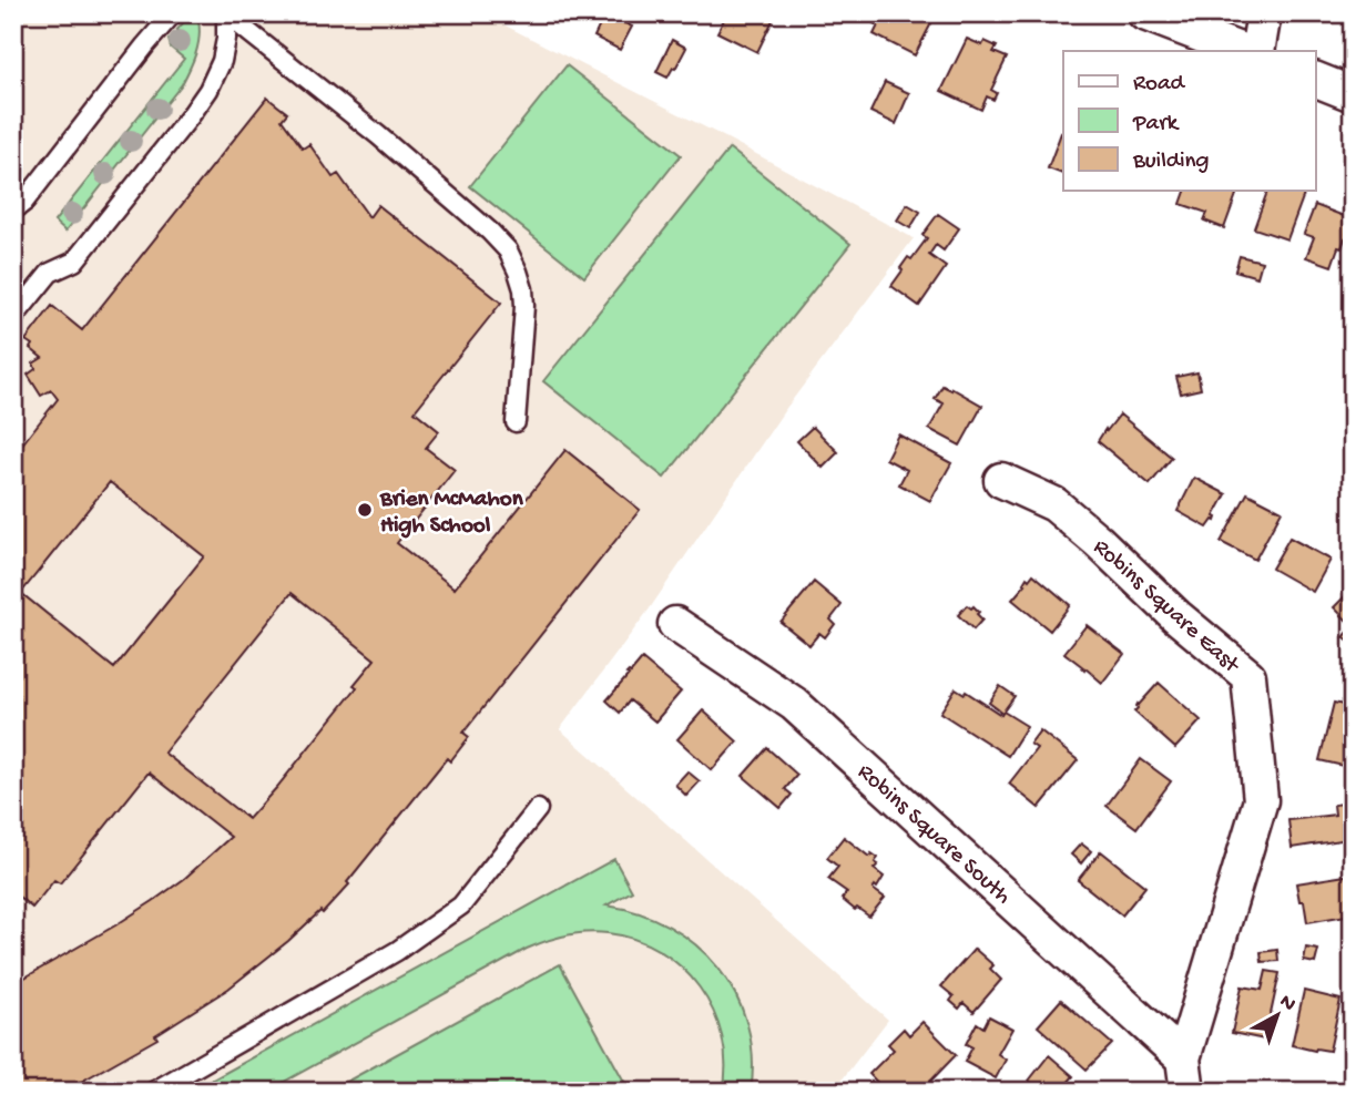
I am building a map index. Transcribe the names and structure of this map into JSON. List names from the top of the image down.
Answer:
{
  "streets": {
    "street": ["Robins Square East", "Robins Square South"]
  },
  "crossings": [
    ["Robins Square East", "Robins Square South"]
  ],
  "places": ["Brien McMahon High School"],
  "legend": ["Road", "Park", "Building"],
  "north": "top right"
}
